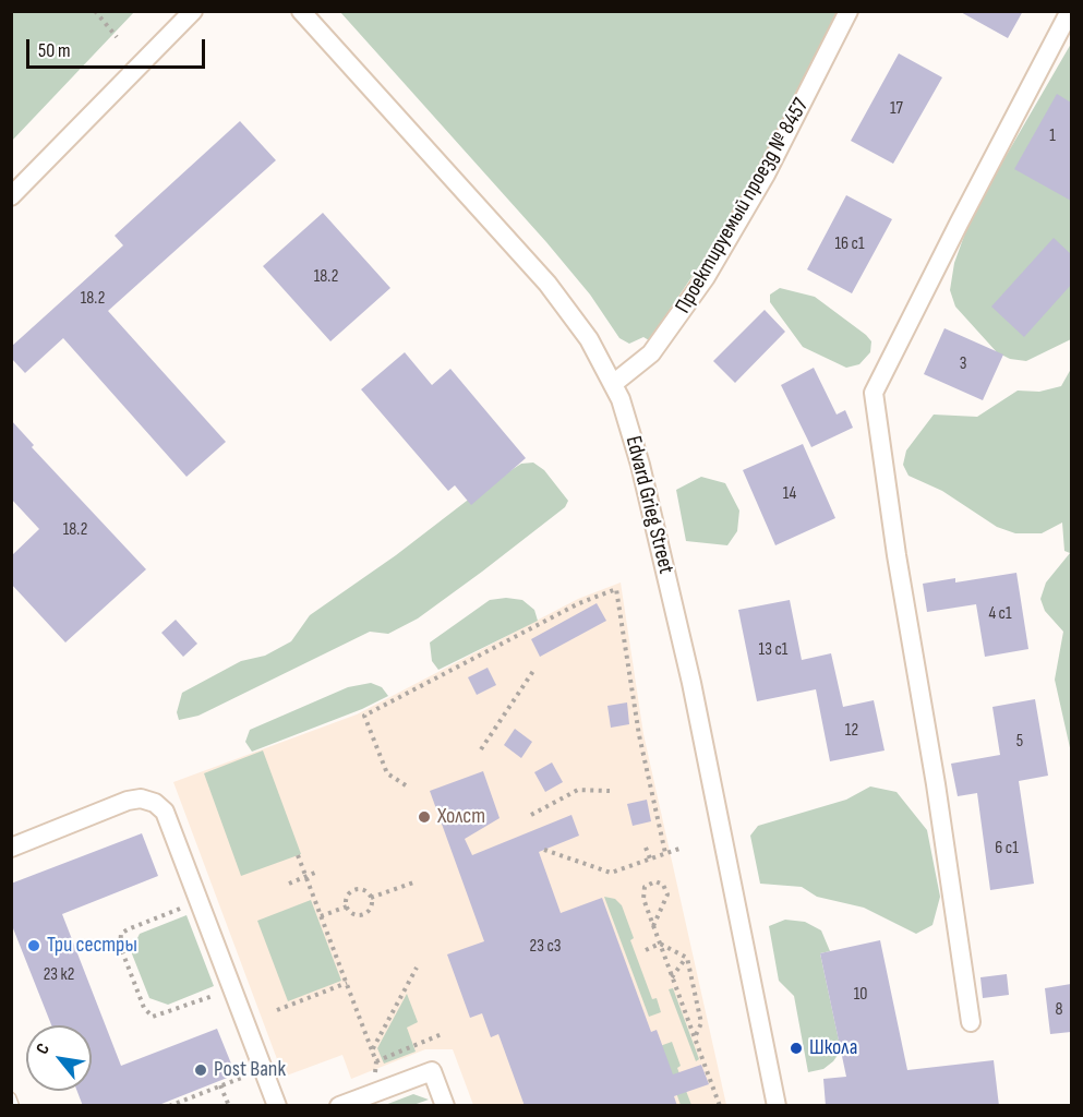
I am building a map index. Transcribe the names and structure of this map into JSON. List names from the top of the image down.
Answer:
{
  "streets": {
    "street": ["Проектируемый проезд № 8457", "Edvard Grieg Street"]
  },
  "crossings": [
    ["Проектируемый проезд № 8457", "Edvard Grieg Street"]
  ],
  "places": [
    "Холст",
    "Три сестры",
    "Школа",
    "Post Bank"
  ],
  "house_numbers": [
    "17",
    "1",
    "16 с1",
    "18.2",
    "18.2",
    "3",
    "14",
    "18.2",
    "4 с1",
    "13 с1",
    "12",
    "5",
    "6 с1",
    "23 с3",
    "23 к2",
    "10",
    "8"
  ],
  "scale_bar": "50 m",
  "north": "top left"
}
